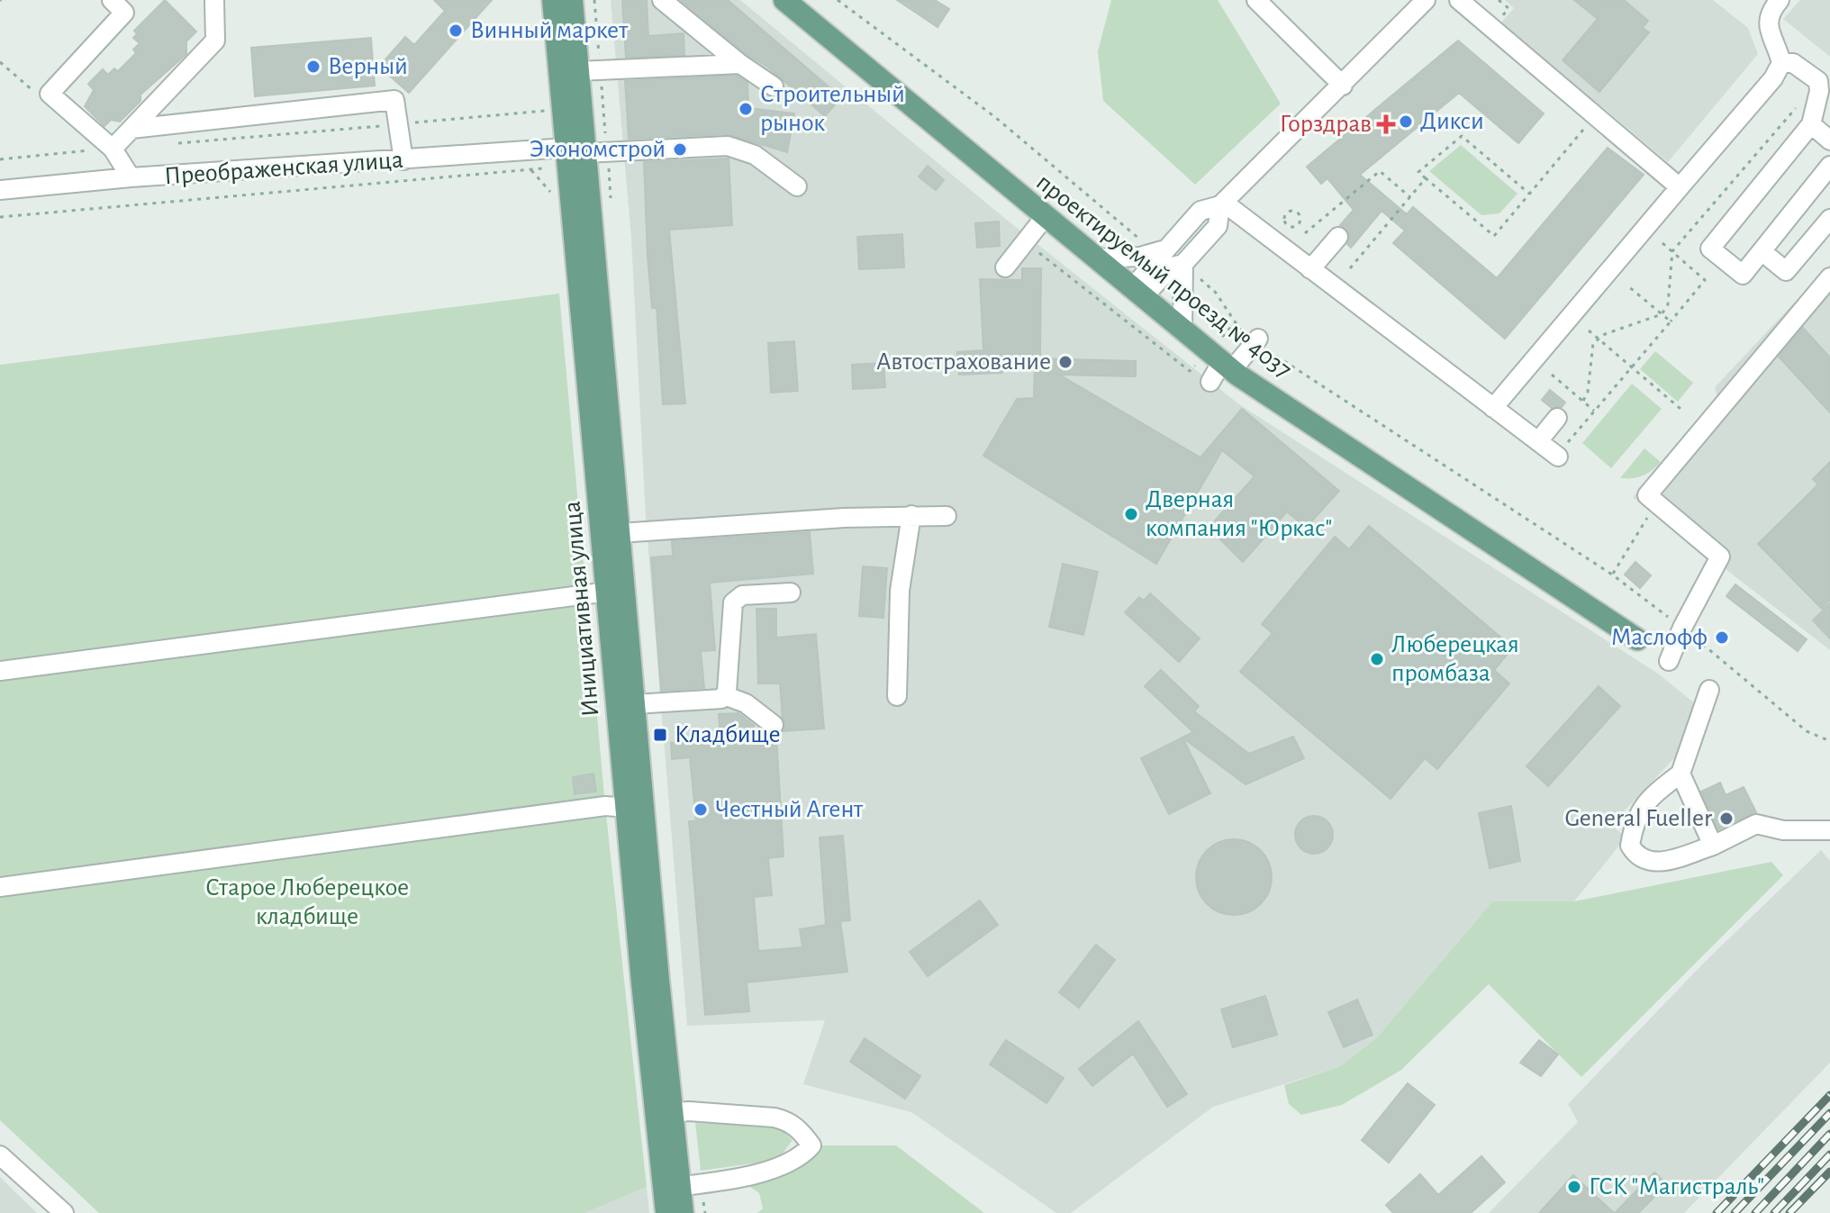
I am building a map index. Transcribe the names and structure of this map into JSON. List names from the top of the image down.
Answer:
{
  "streets": {
    "main road": ["проектируемый проезд № 4037", "Инициативная улица"],
    "street": ["Преображенская улица"]
  },
  "crossings": [
    ["Преображенская улица", "Инициативная улица"]
  ],
  "parks": ["Старое Люберецкое кладбище"],
  "places": {
    "other": [
      "Винный маркет",
      "Верный",
      "Строительный рынок",
      "Дикси",
      "Экономстрой",
      "Автострахование",
      "Дверная компания \"Юркас\"",
      "Маслофф",
      "Люберецкая промбаза",
      "Честный Агент",
      "General Fueller",
      "ГСК \"Магистраль\""
    ],
    "health": ["Горздрав"],
    "transit": ["Кладбище"]
  }
}
